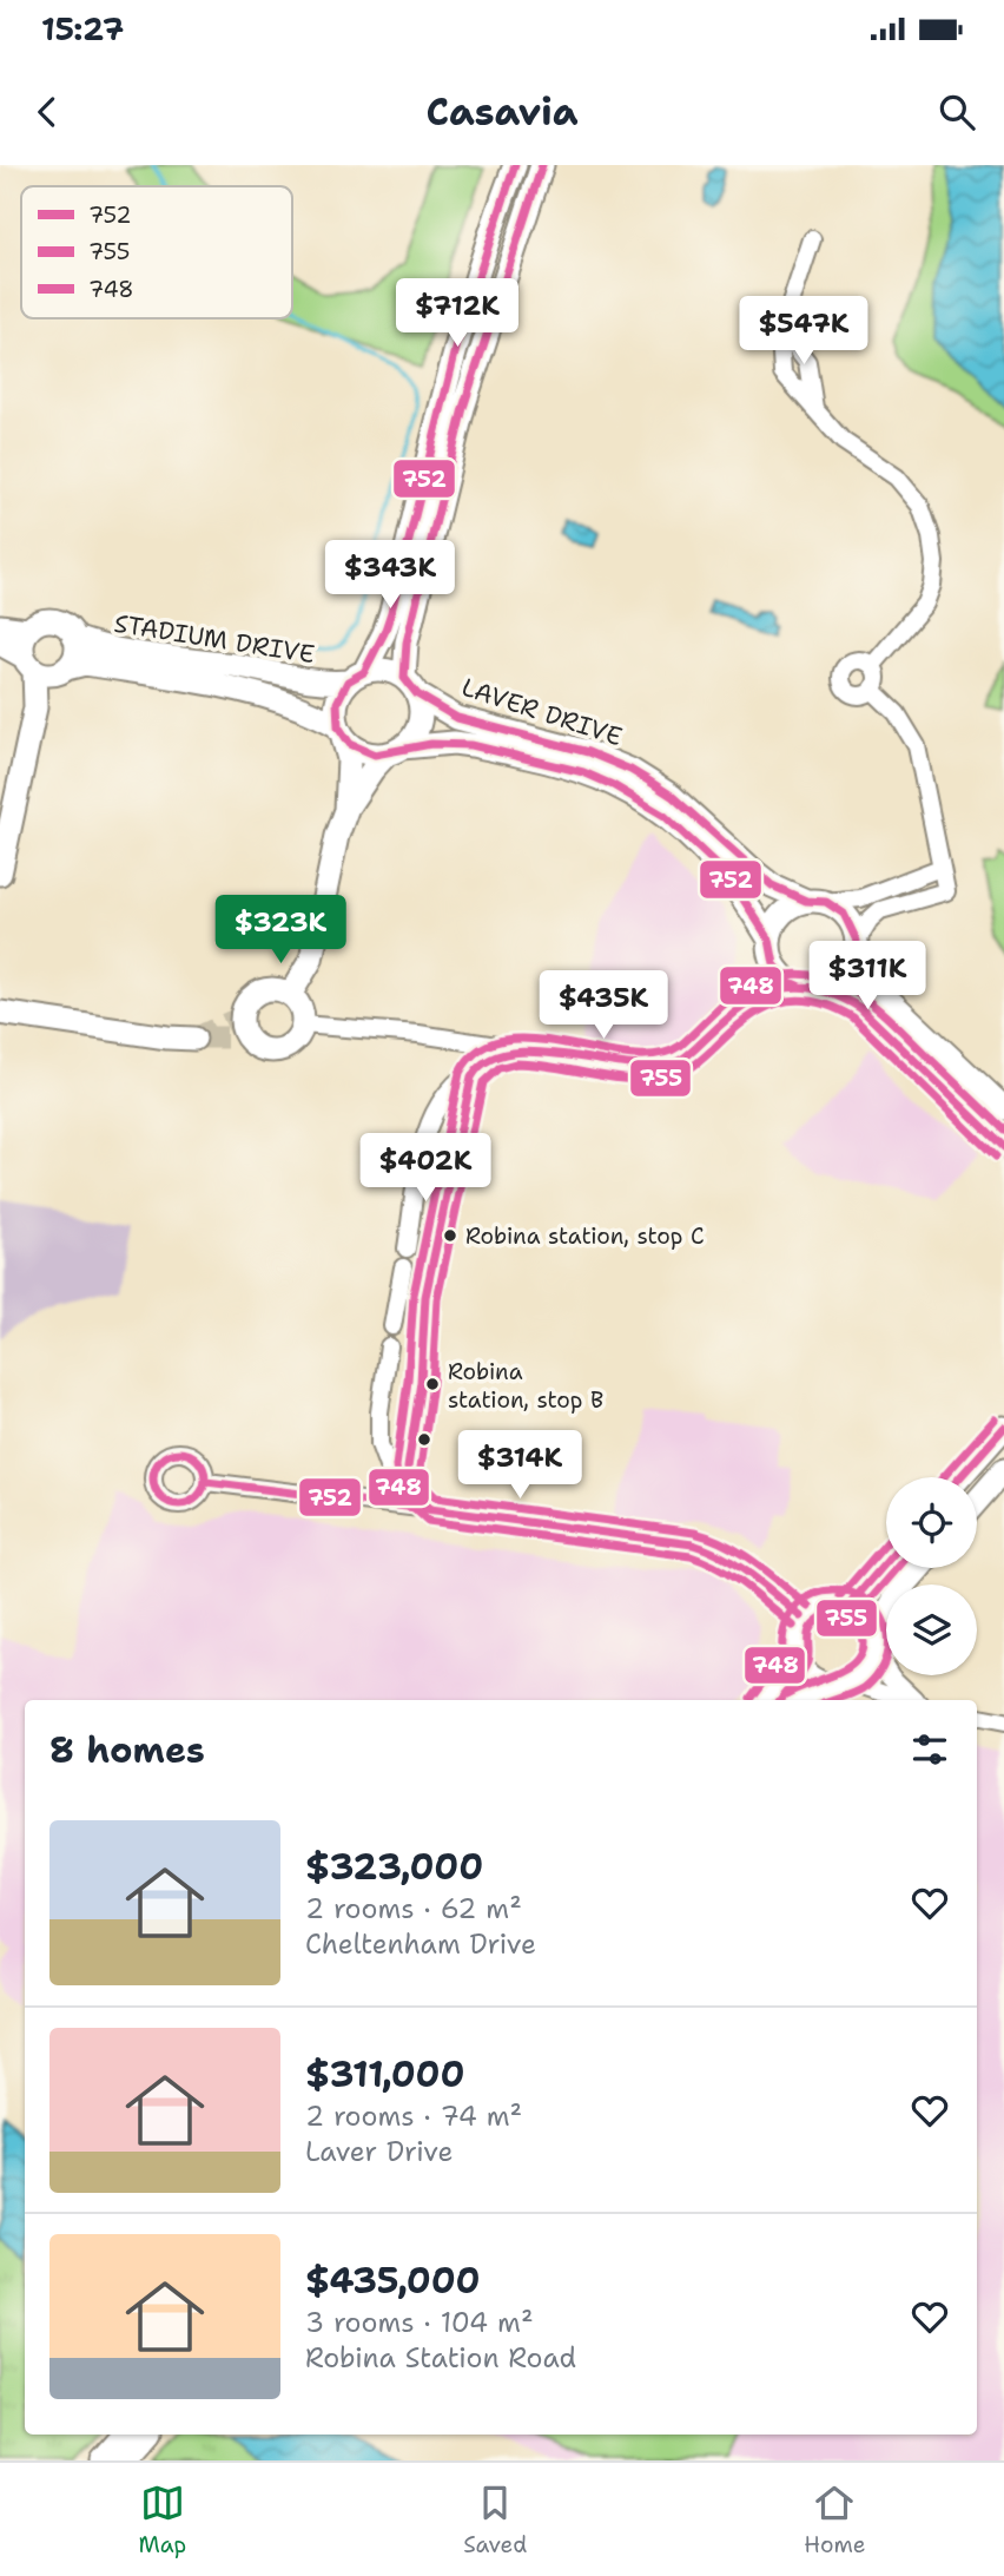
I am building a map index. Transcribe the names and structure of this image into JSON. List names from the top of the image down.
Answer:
{
  "streets": {
    "main road": ["STADIUM DRIVE", "LAVER DRIVE"]
  },
  "crossings": [
    ["STADIUM DRIVE", "LAVER DRIVE"]
  ],
  "places": ["Robina station, stop C", "Robina station, stop B"],
  "lines": ["transit line 752", "transit line 748", "transit line 755"],
  "legend": ["752", "755", "748"],
  "page": {
    "status": "15:27",
    "header": "Casavia",
    "price": [
      "$712K",
      "$547K",
      "$343K",
      "$323K",
      "$311K",
      "$435K",
      "$402K",
      "$314K"
    ],
    "heading": "8 homes",
    "list": [
      {
        "name": "$323,000",
        "note": "2 rooms · 62 m² · Cheltenham Drive"
      },
      {
        "name": "$311,000",
        "note": "2 rooms · 74 m² · Laver Drive"
      },
      {
        "name": "$435,000",
        "note": "3 rooms · 104 m² · Robina Station Road"
      }
    ],
    "tabs": ["Map", "Saved", "Home"]
  }
}
